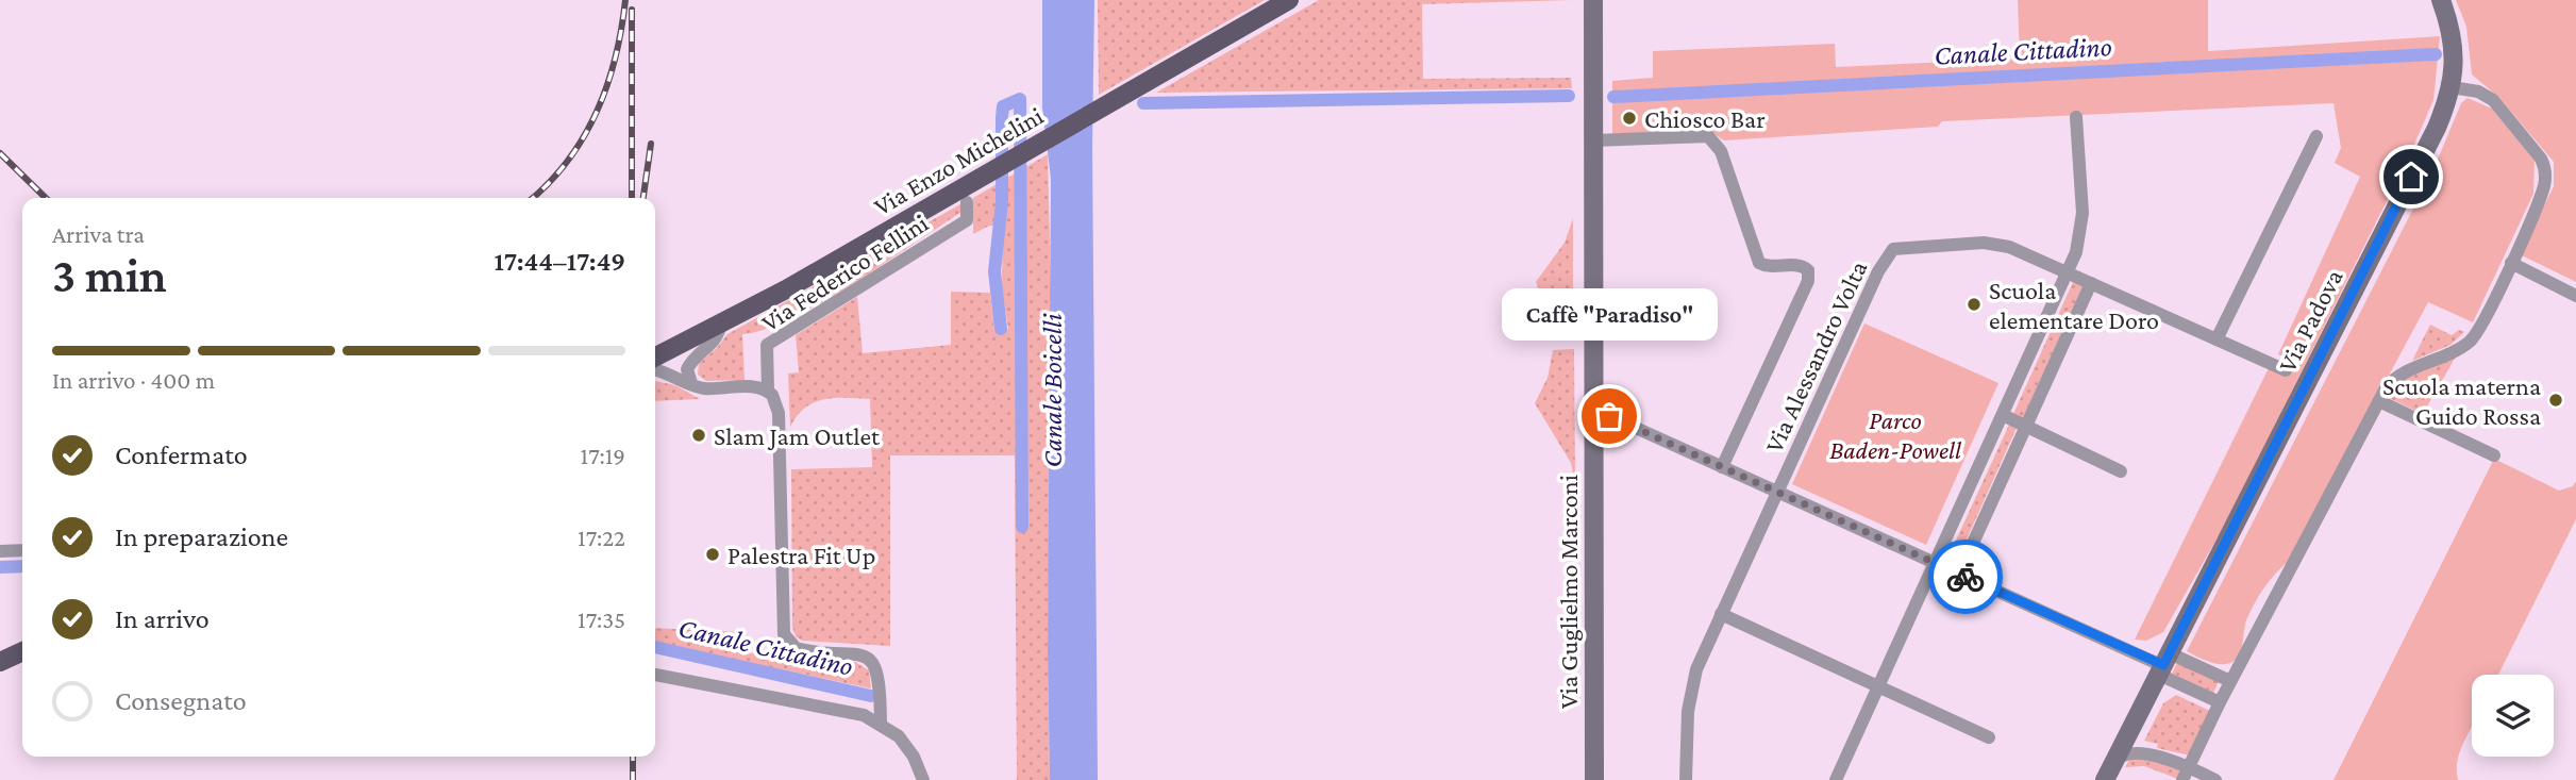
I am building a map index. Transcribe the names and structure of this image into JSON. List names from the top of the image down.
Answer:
{
  "streets": {
    "main road": ["Via Enzo Michelini", "Via Padova", "Via Guglielmo Marconi"],
    "street": ["Via Federico Fellini", "Via Alessandro Volta"]
  },
  "crossings": [
    ["Via Enzo Michelini", "Via Federico Fellini"]
  ],
  "water": ["Canale Cittadino", "Canale Boicelli"],
  "parks": ["Parco Baden-Powell"],
  "places": [
    "Chiosco Bar",
    "Scuola elementare Doro",
    "Scuola materna Guido Rossa",
    "Caffè \"Paradiso\"",
    "Slam Jam Outlet",
    "Palestra Fit Up"
  ],
  "page": {
    "heading": ["3 min", "Arriva tra", "17:44–17:49"],
    "bubble": "Caffè \"Paradiso\"",
    "bar": "In arrivo · 400 m",
    "list": [
      ["Confermato", "17:19"],
      ["In preparazione", "17:22"],
      ["In arrivo", "17:35"],
      "Consegnato"
    ]
  }
}
